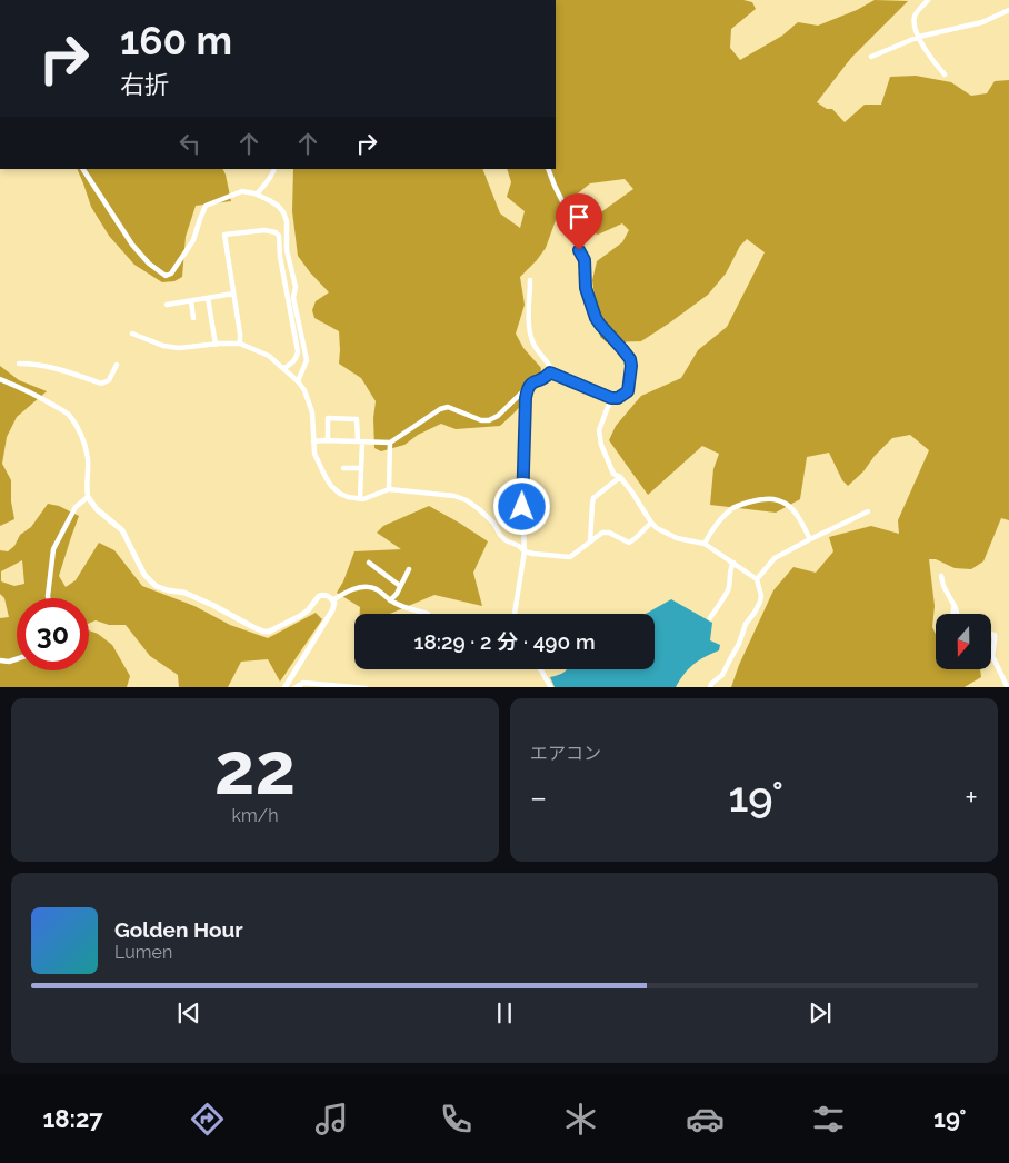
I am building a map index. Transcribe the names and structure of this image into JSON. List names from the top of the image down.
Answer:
{
  "north": "bottom",
  "page": {
    "turn": ["160 m", "右折"],
    "limit": "30",
    "trip": "18:29 · 2 分 · 490 m",
    "tile": [
      ["22", "km/h"],
      "エアコン"
    ],
    "heat": ["−", "19°", "+"],
    "song": ["Golden Hour", "Lumen"],
    "tabs": ["18:27", "19°"]
  }
}
